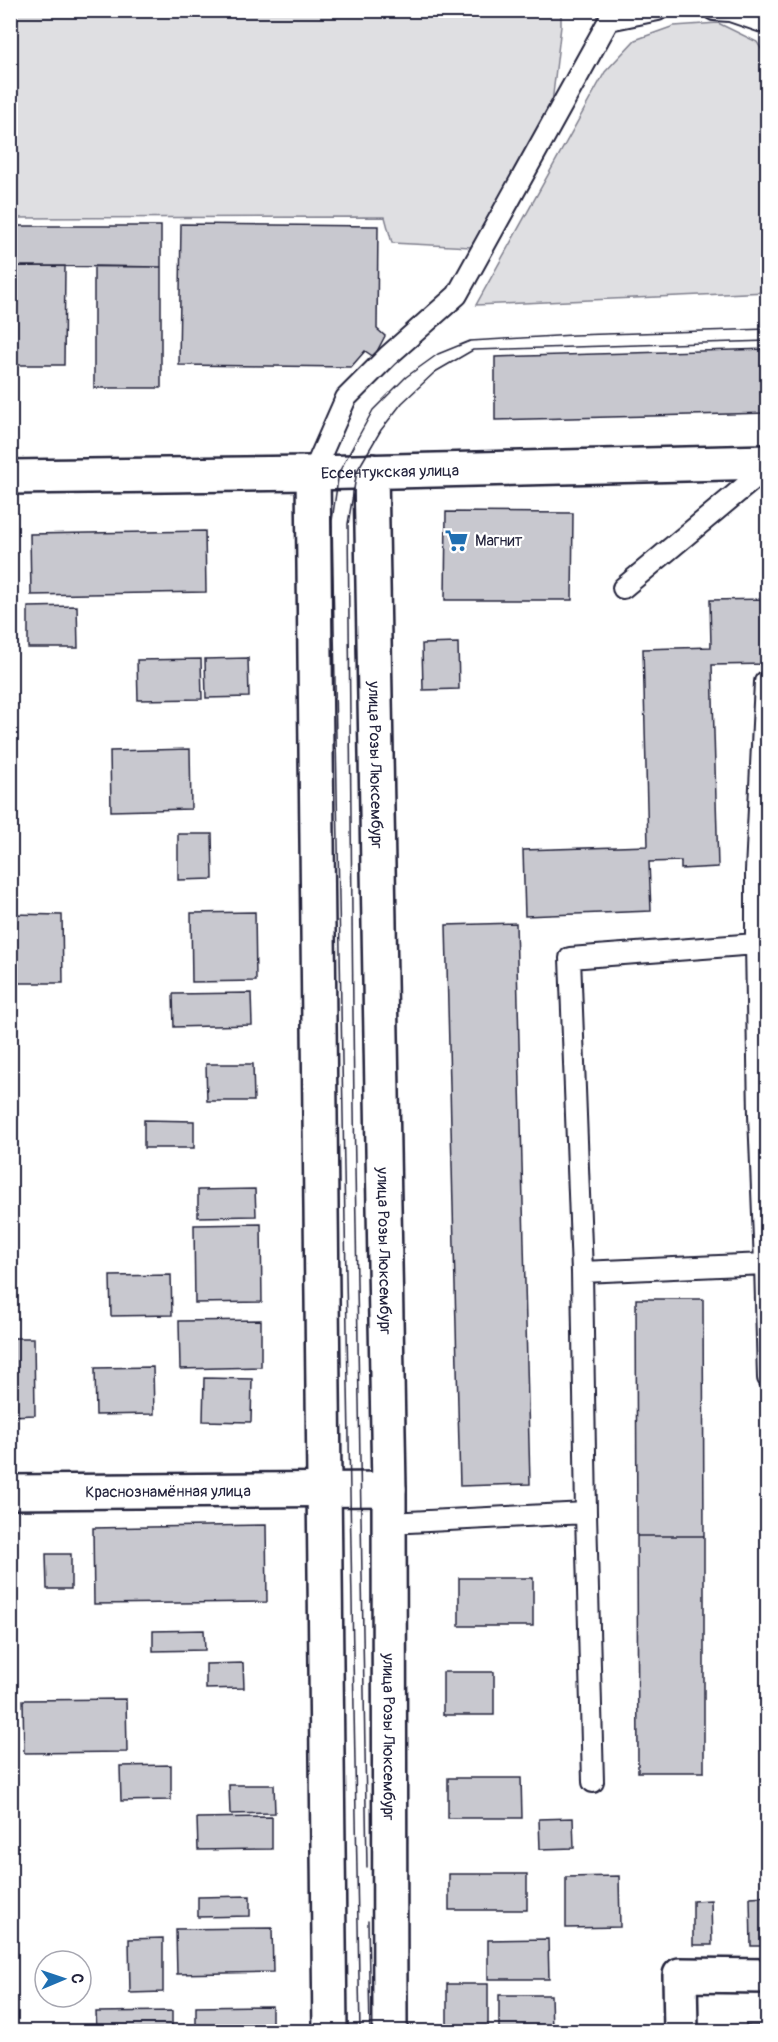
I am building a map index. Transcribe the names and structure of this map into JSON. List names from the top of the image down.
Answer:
{
  "streets": {
    "street": ["Ессентукская улица", "улица Розы Люксембург", "Краснознамённая улица"]
  },
  "crossings": [
    ["Ессентукская улица", "улица Розы Люксембург"],
    ["улица Розы Люксембург", "Краснознамённая улица"]
  ],
  "places": {
    "supermarket": ["Магнит"]
  },
  "north": "right"
}
